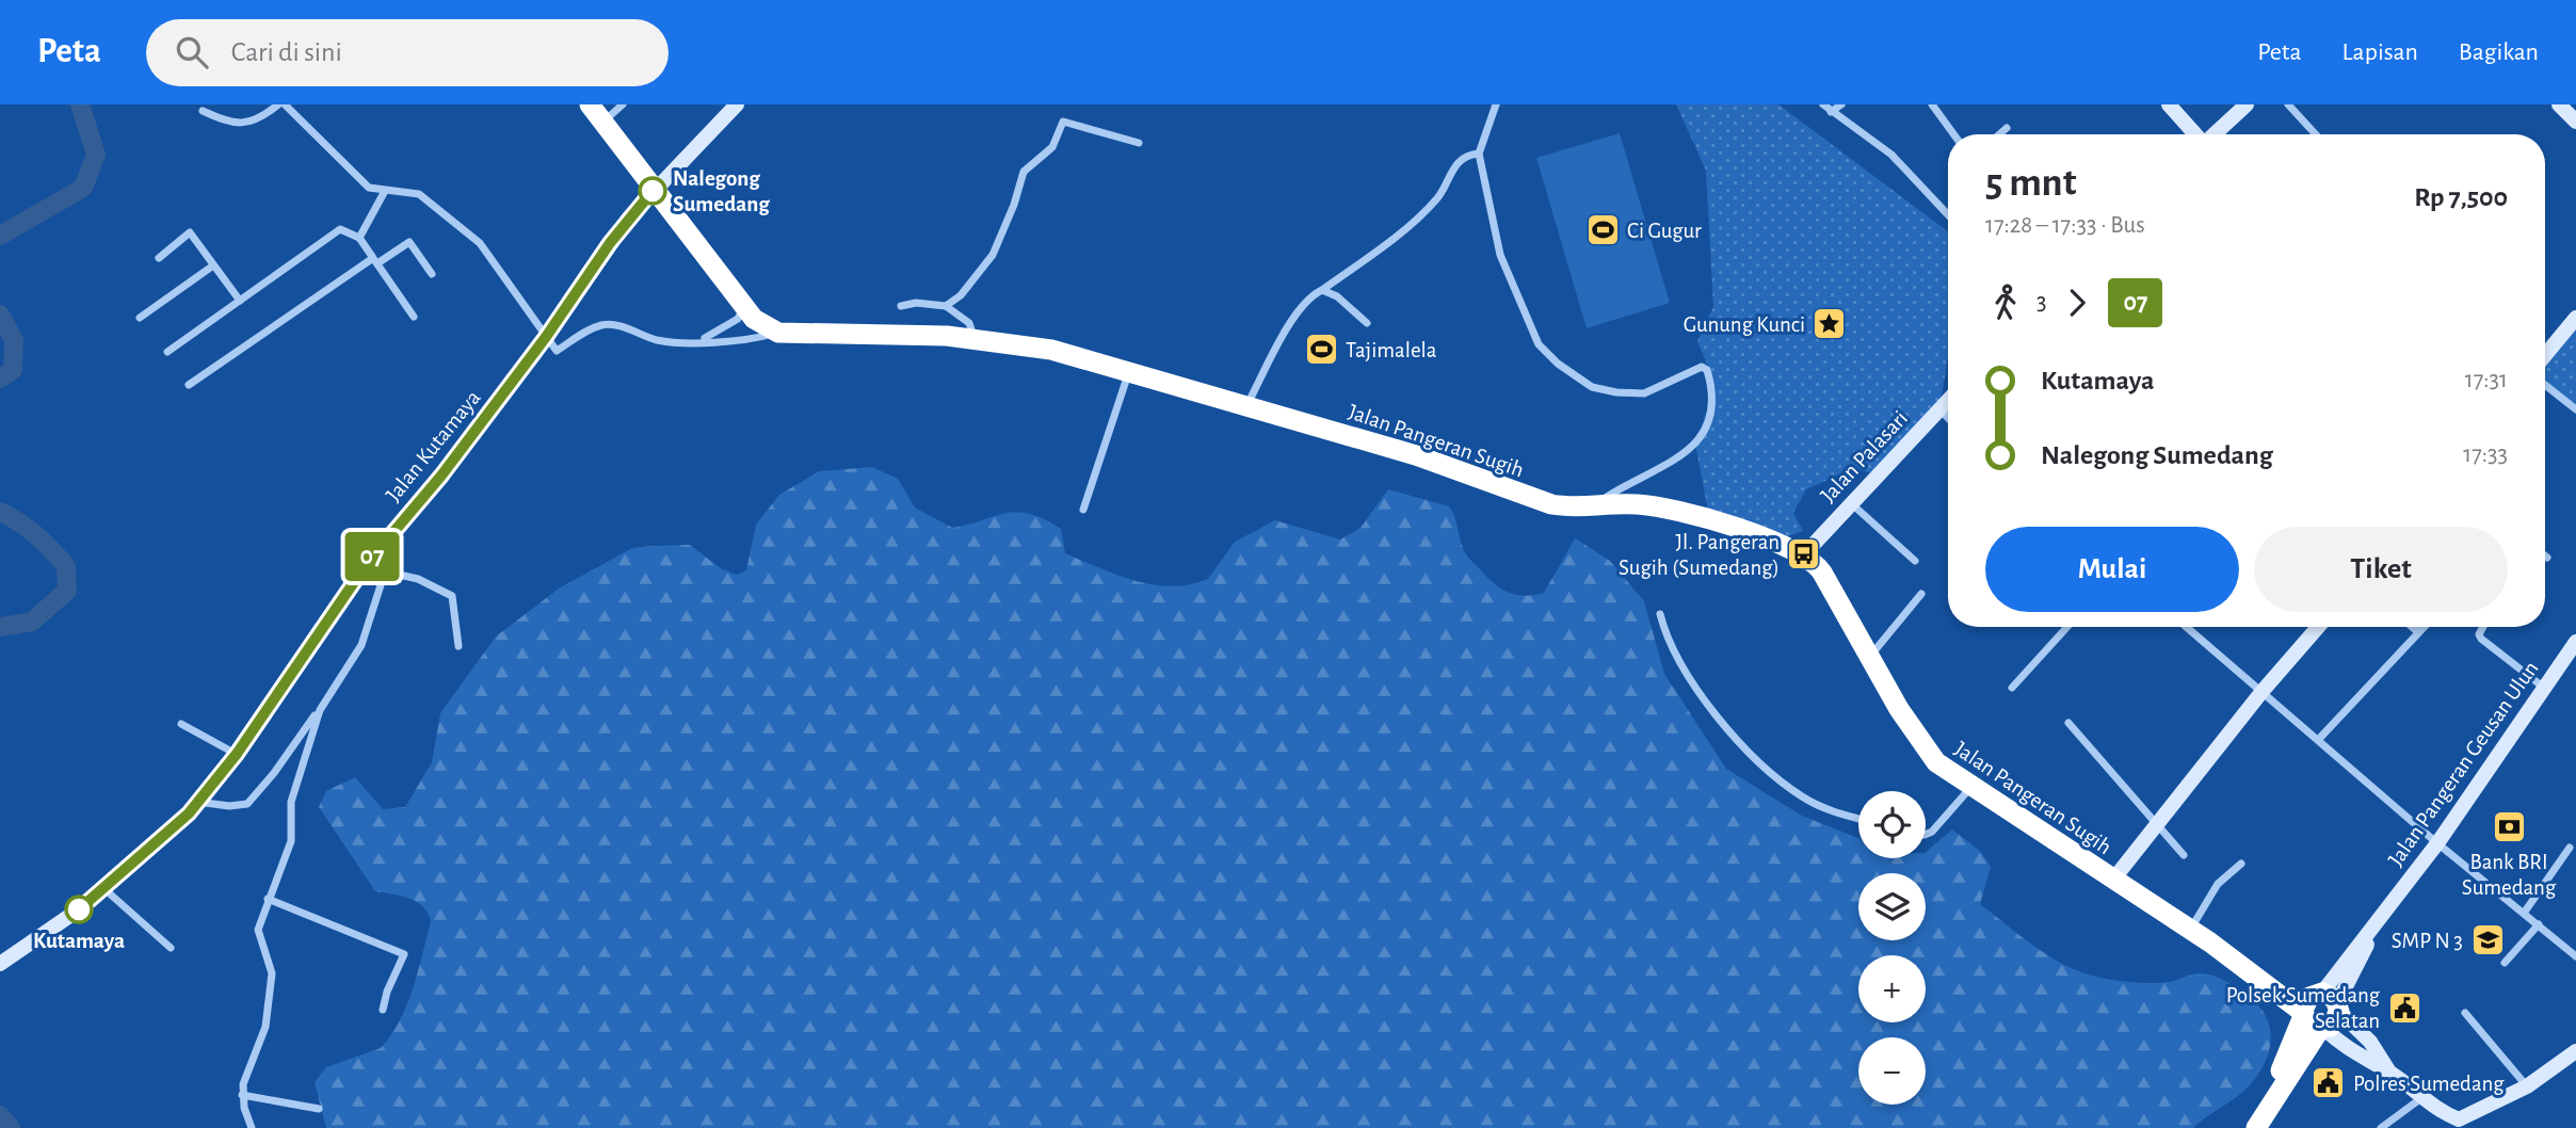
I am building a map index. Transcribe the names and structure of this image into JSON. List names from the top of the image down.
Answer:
{
  "streets": {
    "highway": ["Jalan Pangeran Sugih"],
    "main road": ["Jalan Kutamaya", "Jalan Palasari", "Jalan Pangeran Geusan Ulun"]
  },
  "crossings": [
    ["Jalan Pangeran Sugih", "Jalan Palasari"],
    ["Jalan Pangeran Sugih", "Jalan Pangeran Geusan Ulun"]
  ],
  "places": {
    "other": ["Nalegong Sumedang", "Kutamaya"],
    "sports": ["Ci Gugur", "Tajimalela"],
    "place": ["Gunung Kunci"],
    "bus stop": ["Jl. Pangeran Sugih (Sumedang)"],
    "bank": ["Bank BRI Sumedang"],
    "school or university": ["SMP N 3"],
    "public building": ["Polsek Sumedang Selatan", "Polres Sumedang"]
  },
  "lines": ["bus line 07"],
  "page": {
    "header": "Peta",
    "search": "Cari di sini",
    "nav": ["Peta", "Lapisan", "Bagikan"],
    "on_map": "07",
    "heading": ["5 mnt", "17:28 – 17:33 · Bus", "Rp 7,500"],
    "legs": ["3", "07"],
    "list": [
      {
        "name": "Kutamaya",
        "value": "17:31"
      },
      {
        "name": "Nalegong Sumedang",
        "value": "17:33"
      }
    ],
    "buttons": ["Mulai", "Tiket"],
    "map_buttons": ["+", "−"]
  }
}
